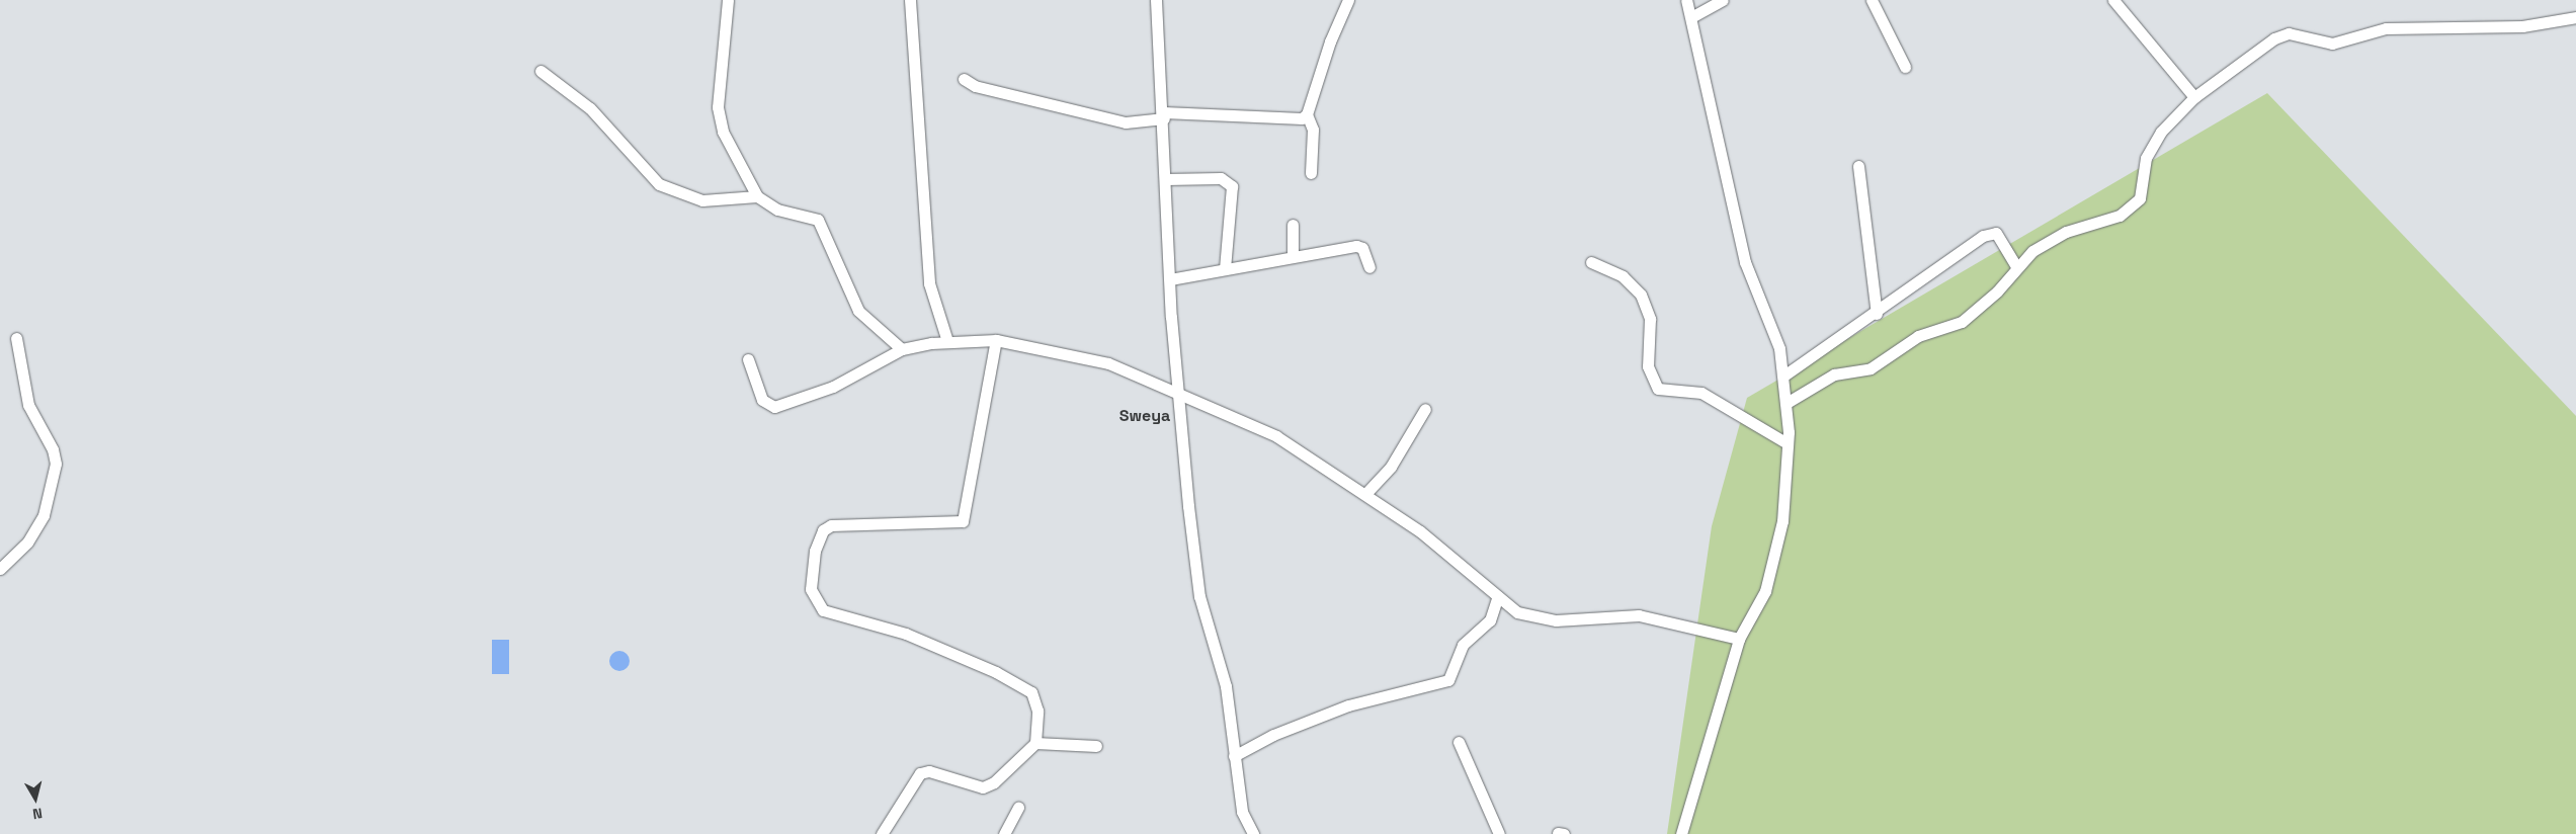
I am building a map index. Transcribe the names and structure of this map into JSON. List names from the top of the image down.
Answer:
{
  "districts": ["Sweya"],
  "north": "bottom"
}
